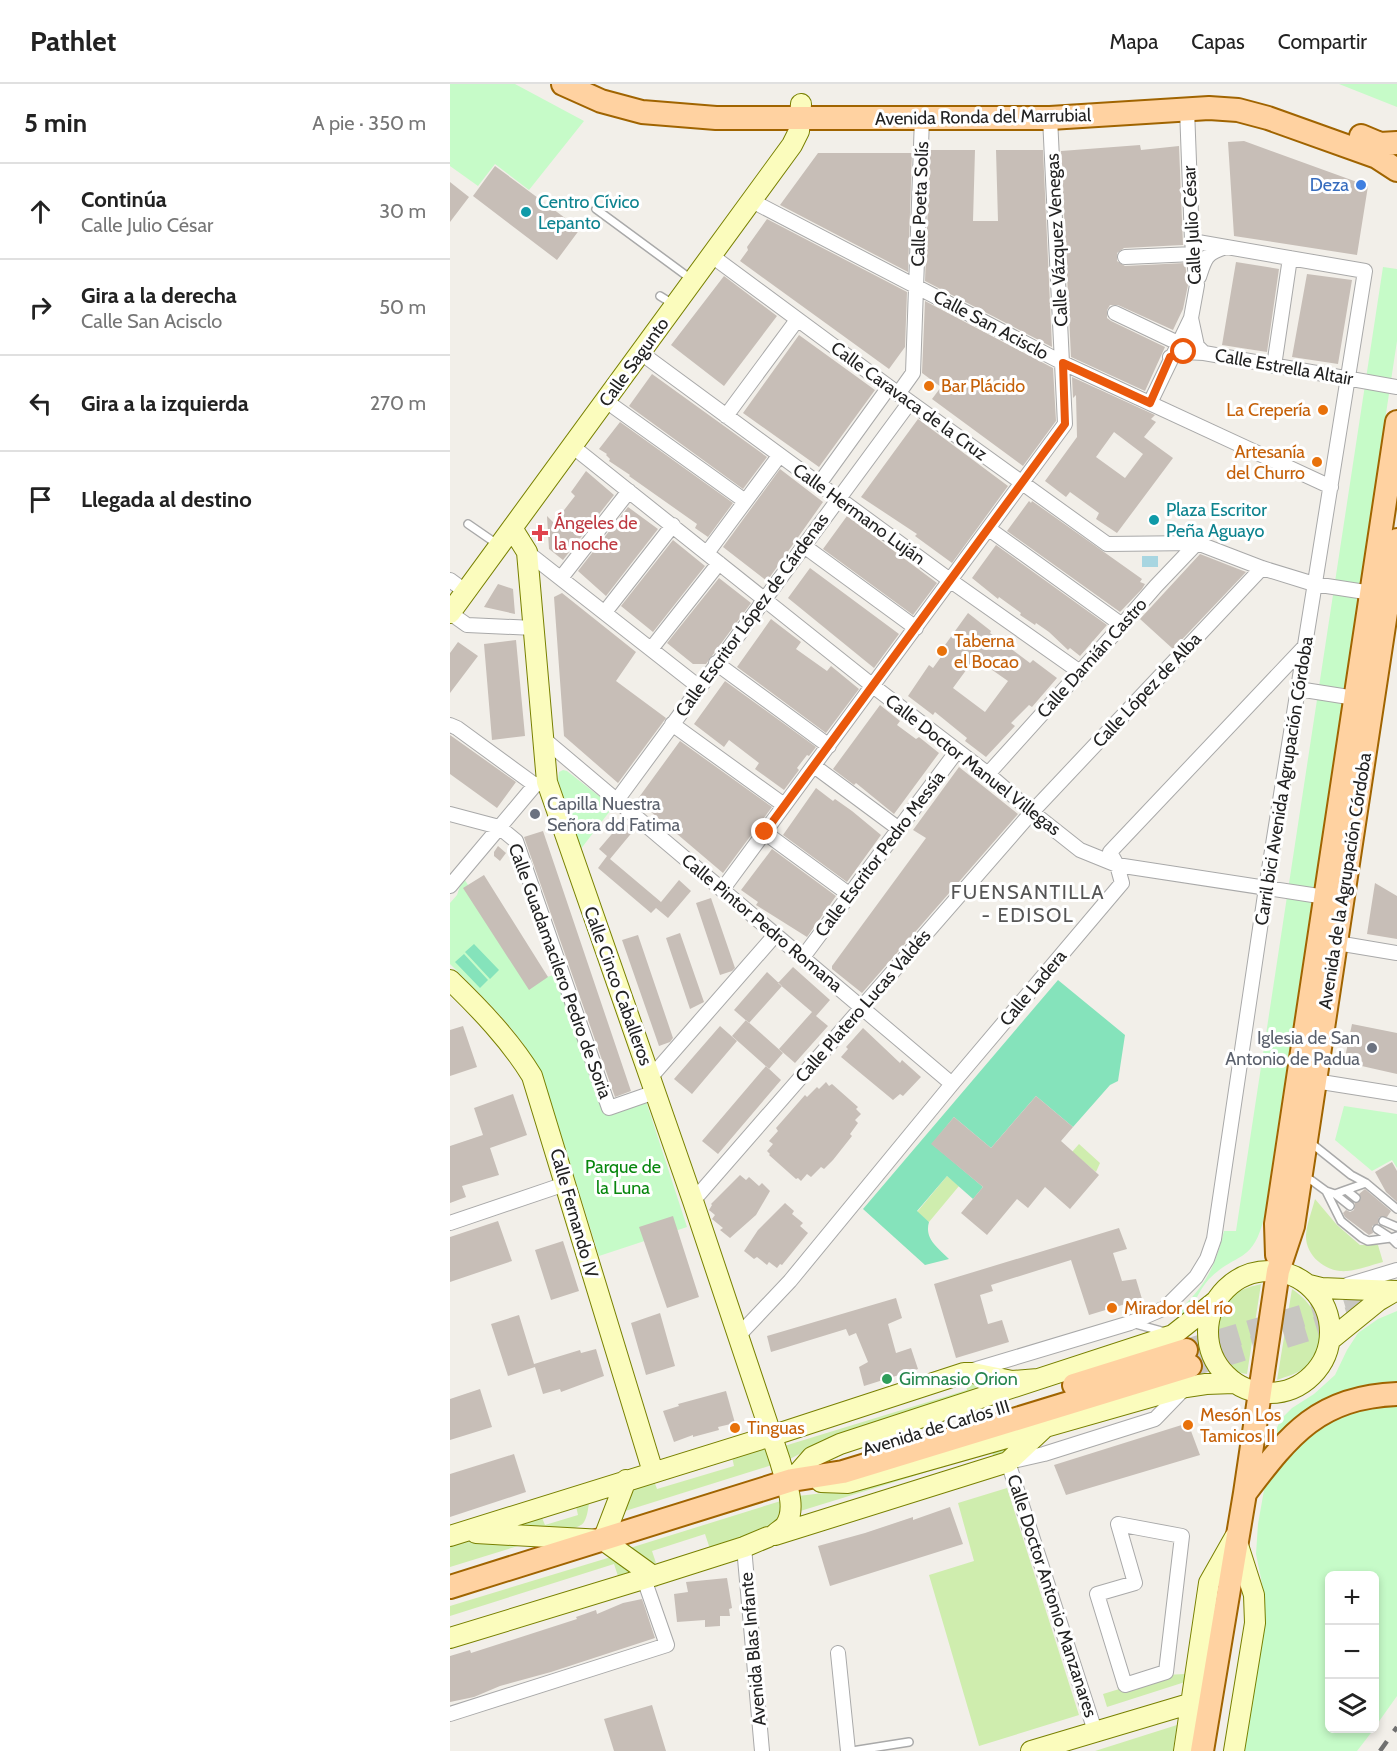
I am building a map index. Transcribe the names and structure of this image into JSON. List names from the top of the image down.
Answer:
{
  "streets": {
    "main road": ["Avenida Ronda del Marrubial", "Avenida de la Agrupación Córdoba", "Avenida de Carlos III"],
    "street": [
      "Calle Poeta Solís",
      "Calle Julio César",
      "Calle Vázquez Venegas",
      "Calle San Acisclo",
      "Calle Sagunto",
      "Calle Estrella Altair",
      "Calle Caravaca de la Cruz",
      "Calle Hermano Luján",
      "Calle Escritor López de Cárdenas",
      "Calle Damián Castro",
      "Calle López de Alba",
      "Calle Doctor Manuel Villegas",
      "Carril bici Avenida Agrupación Córdoba",
      "Calle Escritor Pedro Messía",
      "Calle Pintor Pedro Romana",
      "Calle Guadamacilero Pedro de Soria",
      "Calle Cinco Caballeros",
      "Calle Ladera",
      "Calle Platero Lucas Valdés",
      "Calle Fernando IV",
      "Calle Doctor Antonio Manzanares",
      "Avenida Blas Infante"
    ]
  },
  "crossings": [
    ["Avenida Ronda del Marrubial", "Calle Poeta Solís"],
    ["Avenida Ronda del Marrubial", "Calle Julio César"],
    ["Avenida Ronda del Marrubial", "Calle Vázquez Venegas"],
    ["Avenida Ronda del Marrubial", "Calle Sagunto"],
    ["Calle Poeta Solís", "Calle San Acisclo"],
    ["Calle Poeta Solís", "Calle Caravaca de la Cruz"],
    ["Calle Poeta Solís", "Calle Escritor López de Cárdenas"],
    ["Calle Julio César", "Calle San Acisclo"],
    ["Calle Julio César", "Calle Estrella Altair"],
    ["Calle Vázquez Venegas", "Calle San Acisclo"],
    ["Calle Vázquez Venegas", "Calle Caravaca de la Cruz"],
    ["Calle Vázquez Venegas", "Calle Hermano Luján"],
    ["Calle Vázquez Venegas", "Calle Doctor Manuel Villegas"],
    ["Calle Vázquez Venegas", "Calle Pintor Pedro Romana"],
    ["Calle San Acisclo", "Calle Sagunto"],
    ["Calle San Acisclo", "Carril bici Avenida Agrupación Córdoba"],
    ["Calle Sagunto", "Calle Caravaca de la Cruz"],
    ["Calle Sagunto", "Calle Hermano Luján"],
    ["Calle Sagunto", "Calle Doctor Manuel Villegas"],
    ["Calle Sagunto", "Calle Cinco Caballeros"],
    ["Calle Estrella Altair", "Carril bici Avenida Agrupación Córdoba"],
    ["Calle Caravaca de la Cruz", "Calle Escritor López de Cárdenas"],
    ["Calle Caravaca de la Cruz", "Calle Damián Castro"],
    ["Calle Hermano Luján", "Calle Escritor López de Cárdenas"],
    ["Calle Hermano Luján", "Calle Damián Castro"],
    ["Calle Escritor López de Cárdenas", "Calle Doctor Manuel Villegas"],
    ["Calle Escritor López de Cárdenas", "Calle Pintor Pedro Romana"],
    ["Calle Damián Castro", "Calle Doctor Manuel Villegas"],
    ["Calle López de Alba", "Calle Doctor Manuel Villegas"],
    ["Calle López de Alba", "Calle Platero Lucas Valdés"],
    ["Calle Doctor Manuel Villegas", "Carril bici Avenida Agrupación Córdoba"],
    ["Calle Doctor Manuel Villegas", "Calle Escritor Pedro Messía"],
    ["Calle Doctor Manuel Villegas", "Avenida de la Agrupación Córdoba"],
    ["Calle Doctor Manuel Villegas", "Calle Ladera"],
    ["Calle Doctor Manuel Villegas", "Calle Platero Lucas Valdés"],
    ["Carril bici Avenida Agrupación Córdoba", "Calle Ladera"],
    ["Carril bici Avenida Agrupación Córdoba", "Avenida de Carlos III"],
    ["Calle Escritor Pedro Messía", "Calle Pintor Pedro Romana"],
    ["Avenida de la Agrupación Córdoba", "Avenida de Carlos III"],
    ["Calle Pintor Pedro Romana", "Calle Cinco Caballeros"],
    ["Calle Pintor Pedro Romana", "Calle Ladera"],
    ["Calle Pintor Pedro Romana", "Calle Platero Lucas Valdés"],
    ["Calle Guadamacilero Pedro de Soria", "Calle Cinco Caballeros"],
    ["Calle Cinco Caballeros", "Calle Ladera"],
    ["Calle Cinco Caballeros", "Calle Platero Lucas Valdés"],
    ["Calle Cinco Caballeros", "Avenida de Carlos III"],
    ["Calle Fernando IV", "Avenida de Carlos III"],
    ["Avenida de Carlos III", "Calle Doctor Antonio Manzanares"],
    ["Avenida de Carlos III", "Avenida Blas Infante"]
  ],
  "districts": ["FUENSANTILLA - EDISOL"],
  "parks": ["Parque de la Luna"],
  "places": {
    "other": [
      "Deza",
      "Centro Cívico Lepanto",
      "Bar Plácido",
      "La Crepería",
      "Artesanía del Churro",
      "Plaza Escritor Peña Aguayo",
      "Taberna el Bocao",
      "Capilla Nuestra Señora dd Fatima",
      "Iglesia de San Antonio de Padua",
      "Mirador del río",
      "Gimnasio Orion",
      "Mesón Los Tamicos II",
      "Tinguas"
    ],
    "health": ["Ángeles de la noche"]
  },
  "page": {
    "header": "Pathlet",
    "nav": ["Mapa", "Capas", "Compartir"],
    "heading": ["5 min", "A pie · 350 m"],
    "list": [
      ["Continúa", "Calle Julio César", "30 m"],
      ["Gira a la derecha", "Calle San Acisclo", "50 m"],
      ["Gira a la izquierda", "270 m"],
      "Llegada al destino"
    ],
    "map_buttons": ["+", "−"]
  }
}
